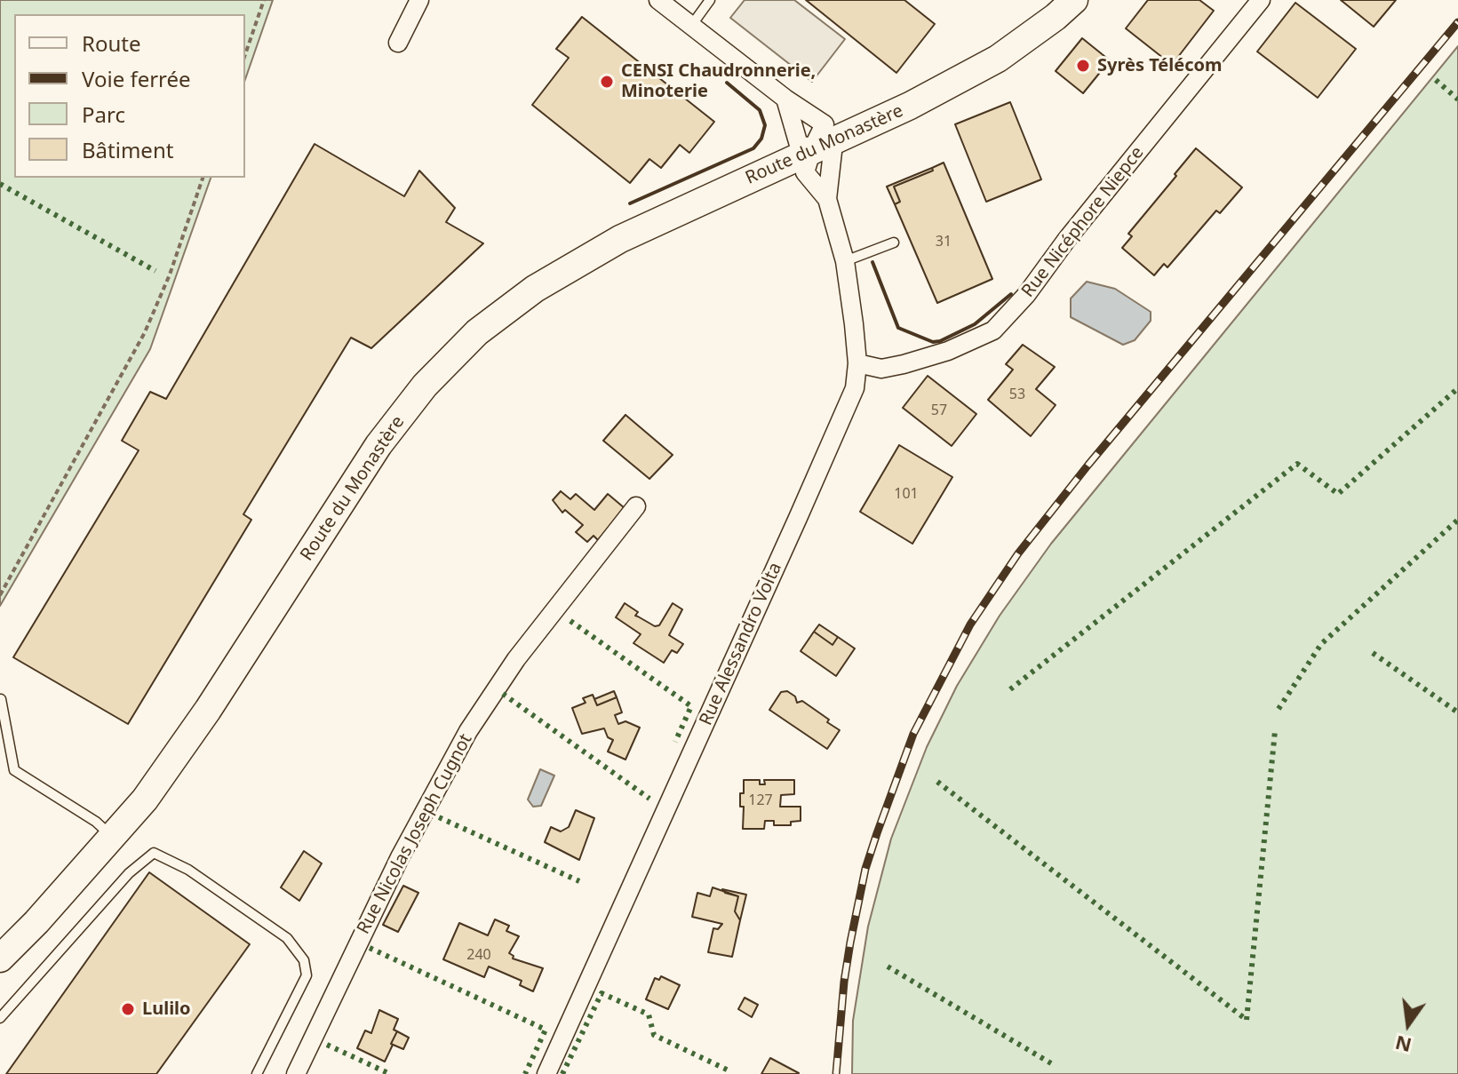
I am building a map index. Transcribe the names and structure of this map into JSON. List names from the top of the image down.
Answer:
{
  "streets": {
    "street": [
      "Route du Monastère",
      "Rue Nicéphore Niepce",
      "Rue Alessandro Volta",
      "Rue Nicolas Joseph Cugnot"
    ]
  },
  "crossings": [
    ["Route du Monastère", "Rue Alessandro Volta"],
    ["Rue Nicéphore Niepce", "Rue Alessandro Volta"]
  ],
  "places": ["Syrès Télécom", "CENSI Chaudronnerie, Minoterie", "Lulilo"],
  "house_numbers": [
    "31",
    "53",
    "57",
    "101",
    "127",
    "240"
  ],
  "legend": [
    "Route",
    "Voie ferrée",
    "Parc",
    "Bâtiment"
  ],
  "north": "bottom"
}
